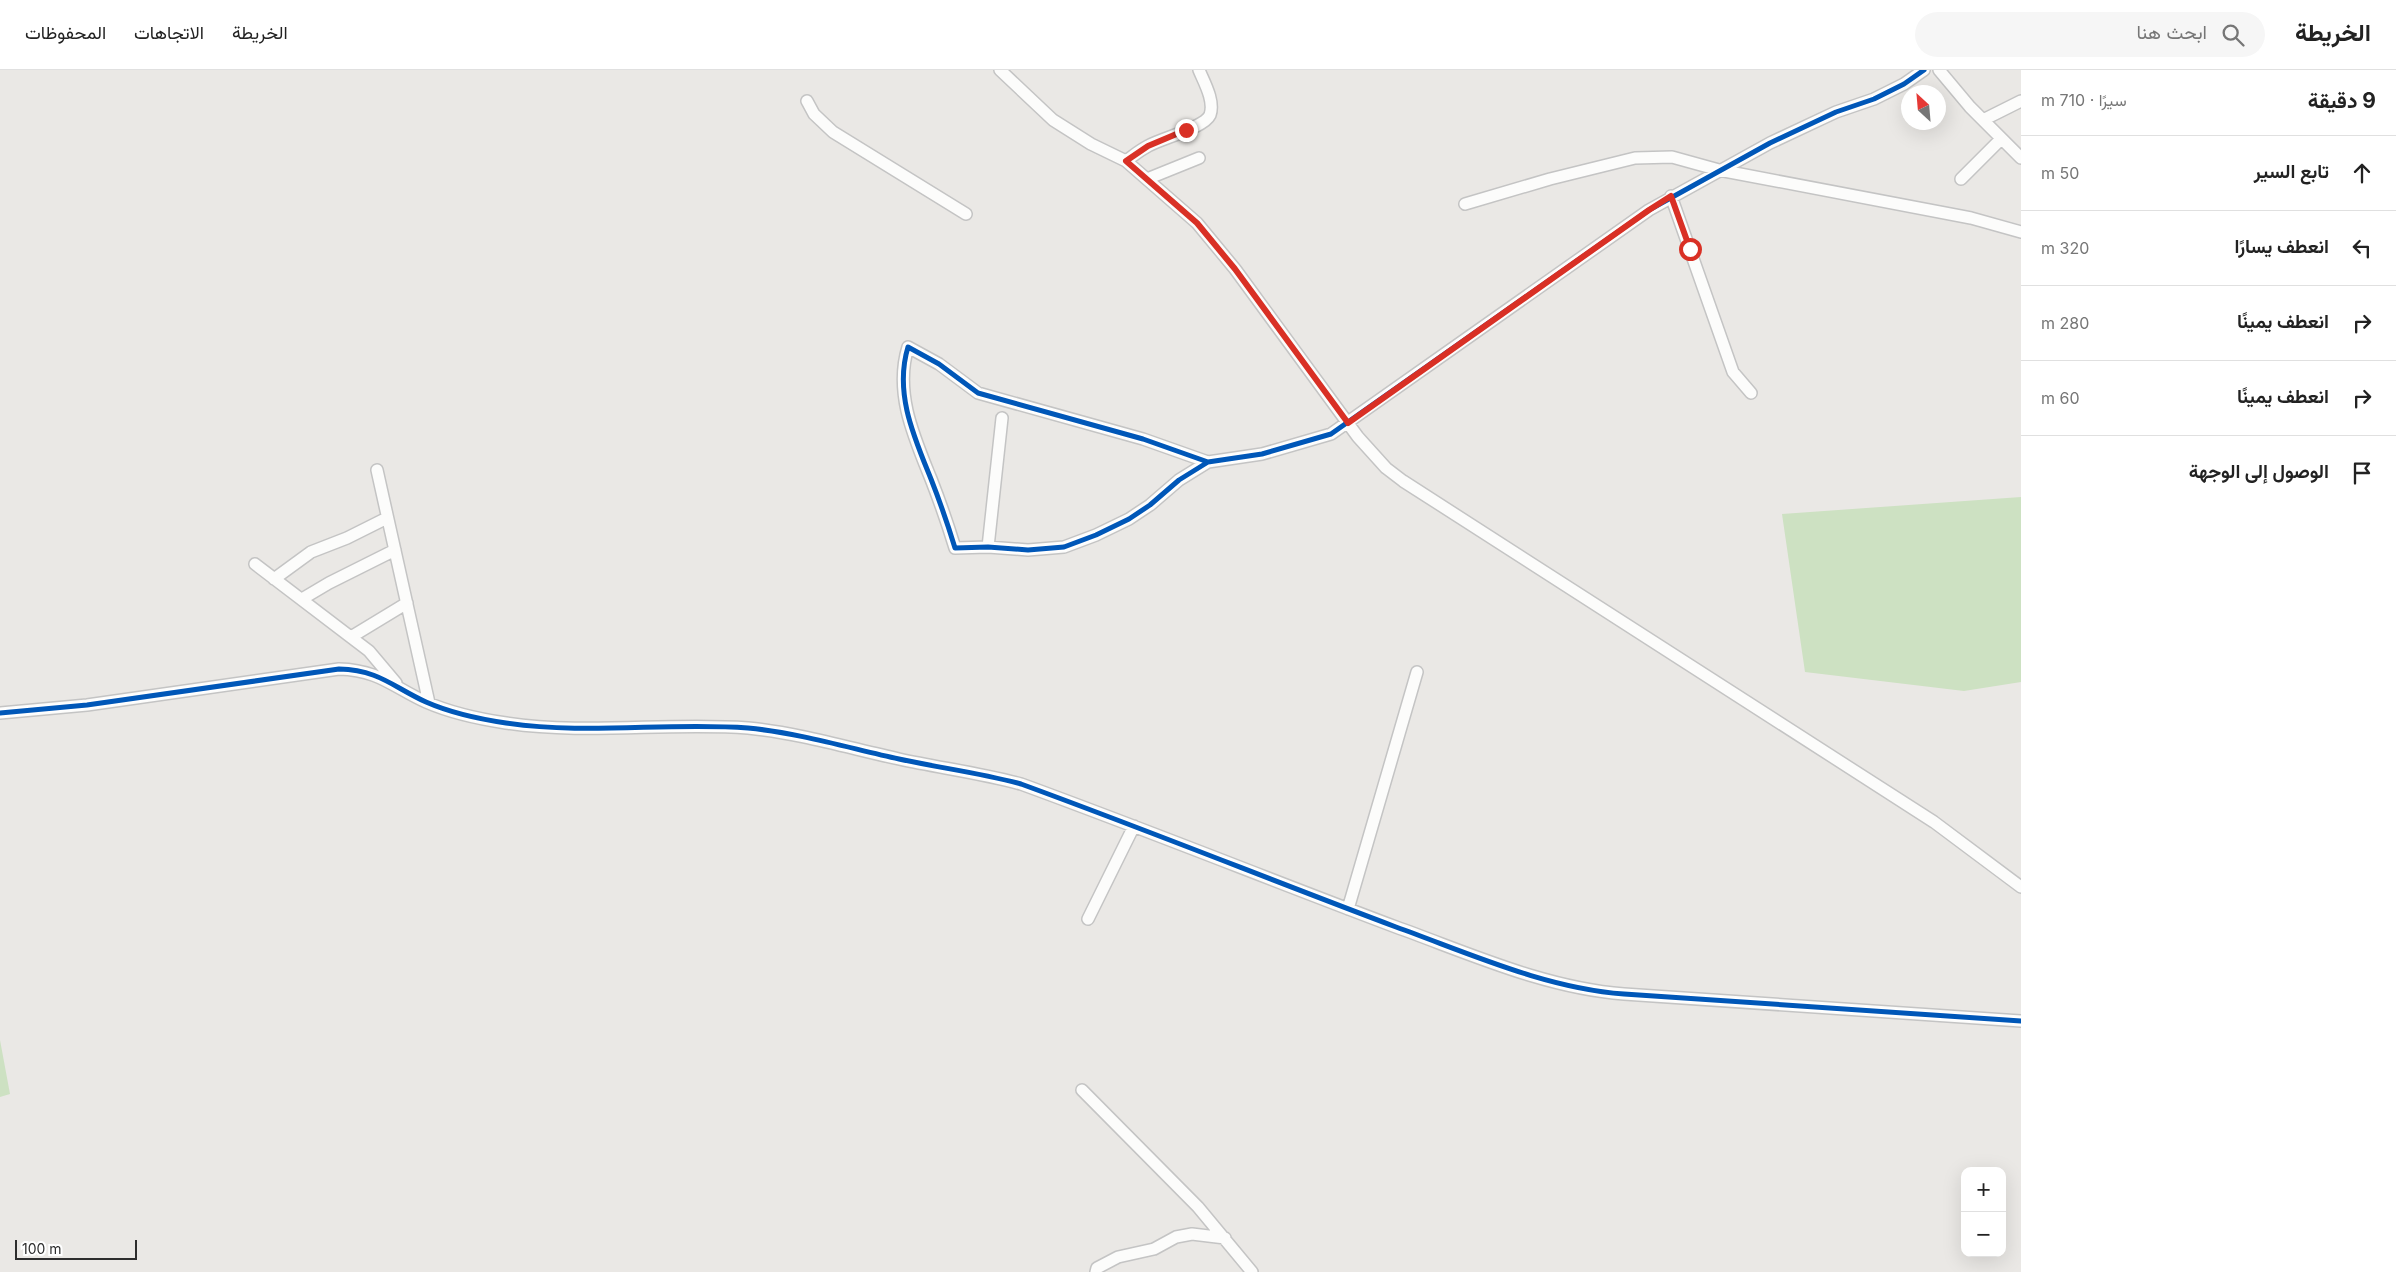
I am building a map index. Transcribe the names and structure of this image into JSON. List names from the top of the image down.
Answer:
{
  "scale_bar": "100 m",
  "north": "top left",
  "page": {
    "header": "الخريطة",
    "search": "ابحث هنا",
    "nav": ["الخريطة", "الاتجاهات", "المحفوظات"],
    "heading": ["9 دقيقة", "سيرًا · 710 m"],
    "list": [
      ["تابع السير", "50 m"],
      ["انعطف يسارًا", "320 m"],
      ["انعطف يمينًا", "280 m"],
      ["انعطف يمينًا", "60 m"],
      "الوصول إلى الوجهة"
    ],
    "map_buttons": ["+", "−"],
    "scale": "100 m"
  }
}
